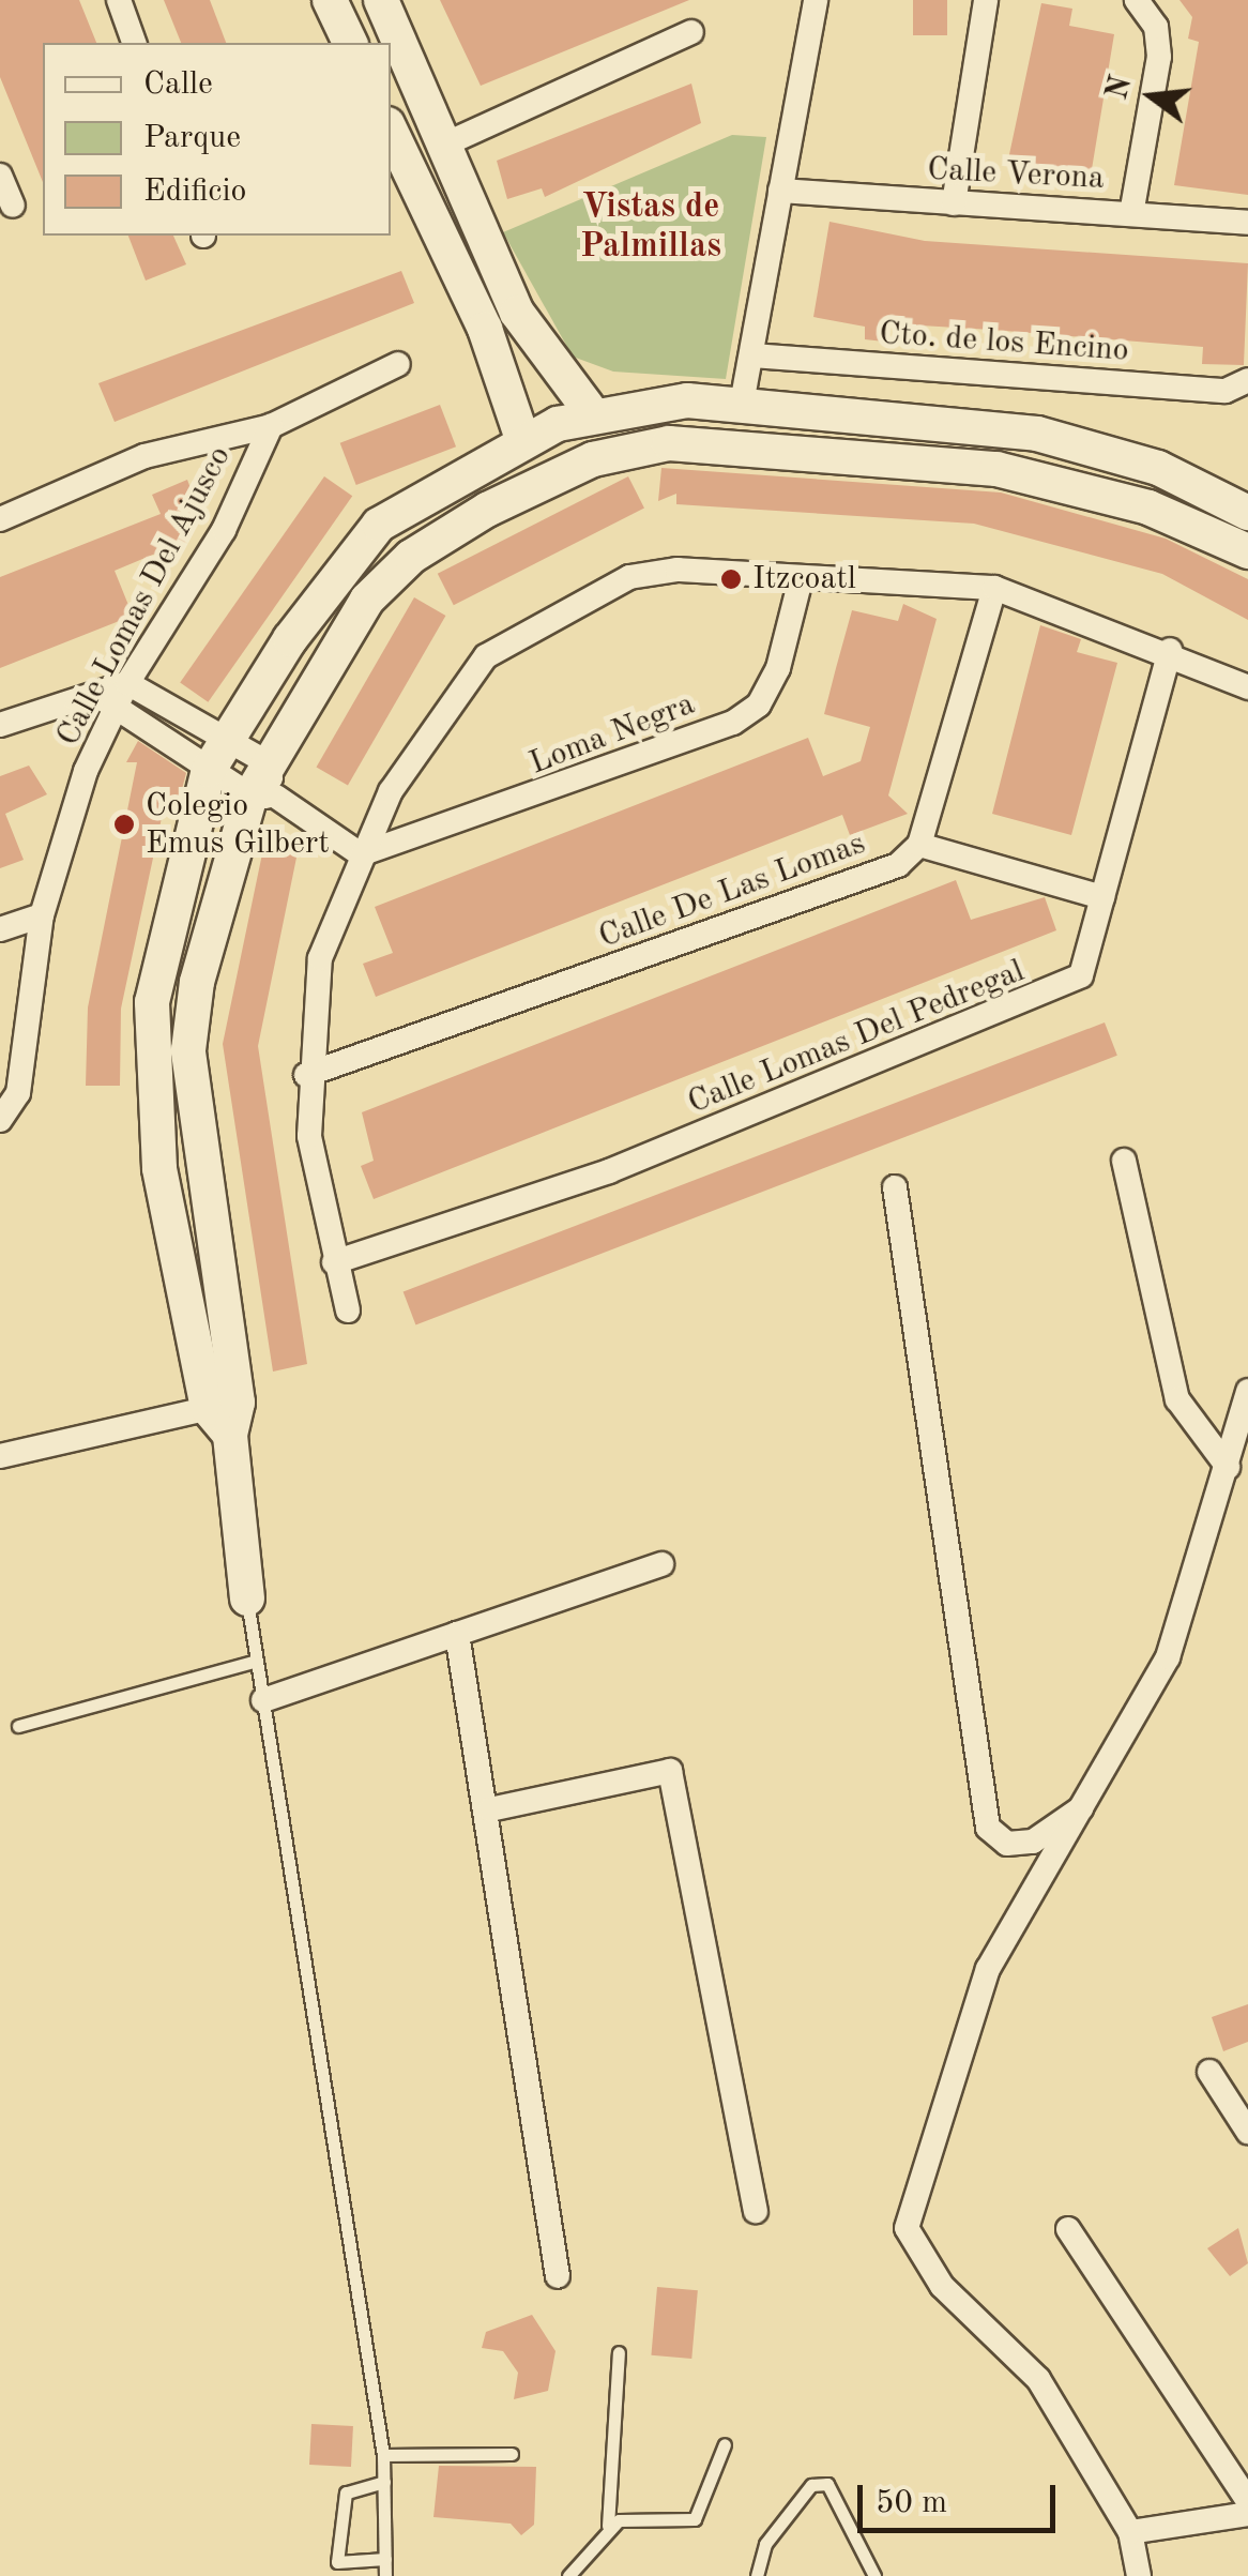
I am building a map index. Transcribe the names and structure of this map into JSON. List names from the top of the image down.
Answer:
{
  "streets": {
    "street": [
      "Calle Verona",
      "Cto. de los Encino",
      "Calle Lomas Del Ajusco",
      "Loma Negra",
      "Calle De Las Lomas",
      "Calle Lomas Del Pedregal"
    ]
  },
  "districts": ["Vistas de Palmillas"],
  "places": ["Itzcoatl", "Colegio Emus Gilbert"],
  "legend": ["Calle", "Parque", "Edificio"],
  "scale_bar": "50 m",
  "north": "left"
}
